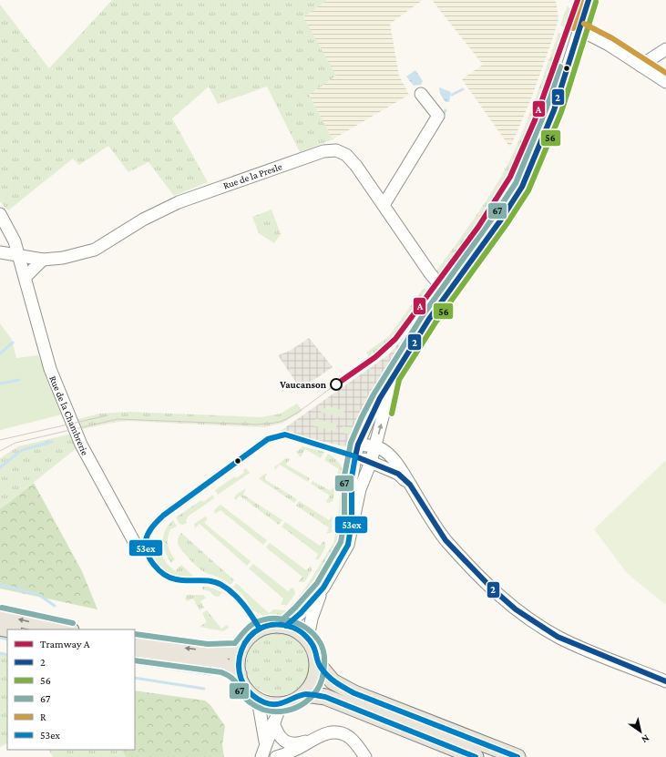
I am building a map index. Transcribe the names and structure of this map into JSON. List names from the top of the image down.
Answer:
{
  "streets": {
    "street": ["Rue de la Presle", "Rue de la Chambrerie"]
  },
  "crossings": [
    ["Rue de la Presle", "Rue de la Chambrerie"]
  ],
  "places": ["Vaucanson"],
  "lines": [
    "tram line A",
    "transit line 2",
    "transit line R",
    "transit line 56",
    "transit line 67",
    "transit line 53ex"
  ],
  "legend": [
    "Tramway A",
    "2",
    "56",
    "67",
    "R",
    "53ex"
  ],
  "north": "bottom right"
}
